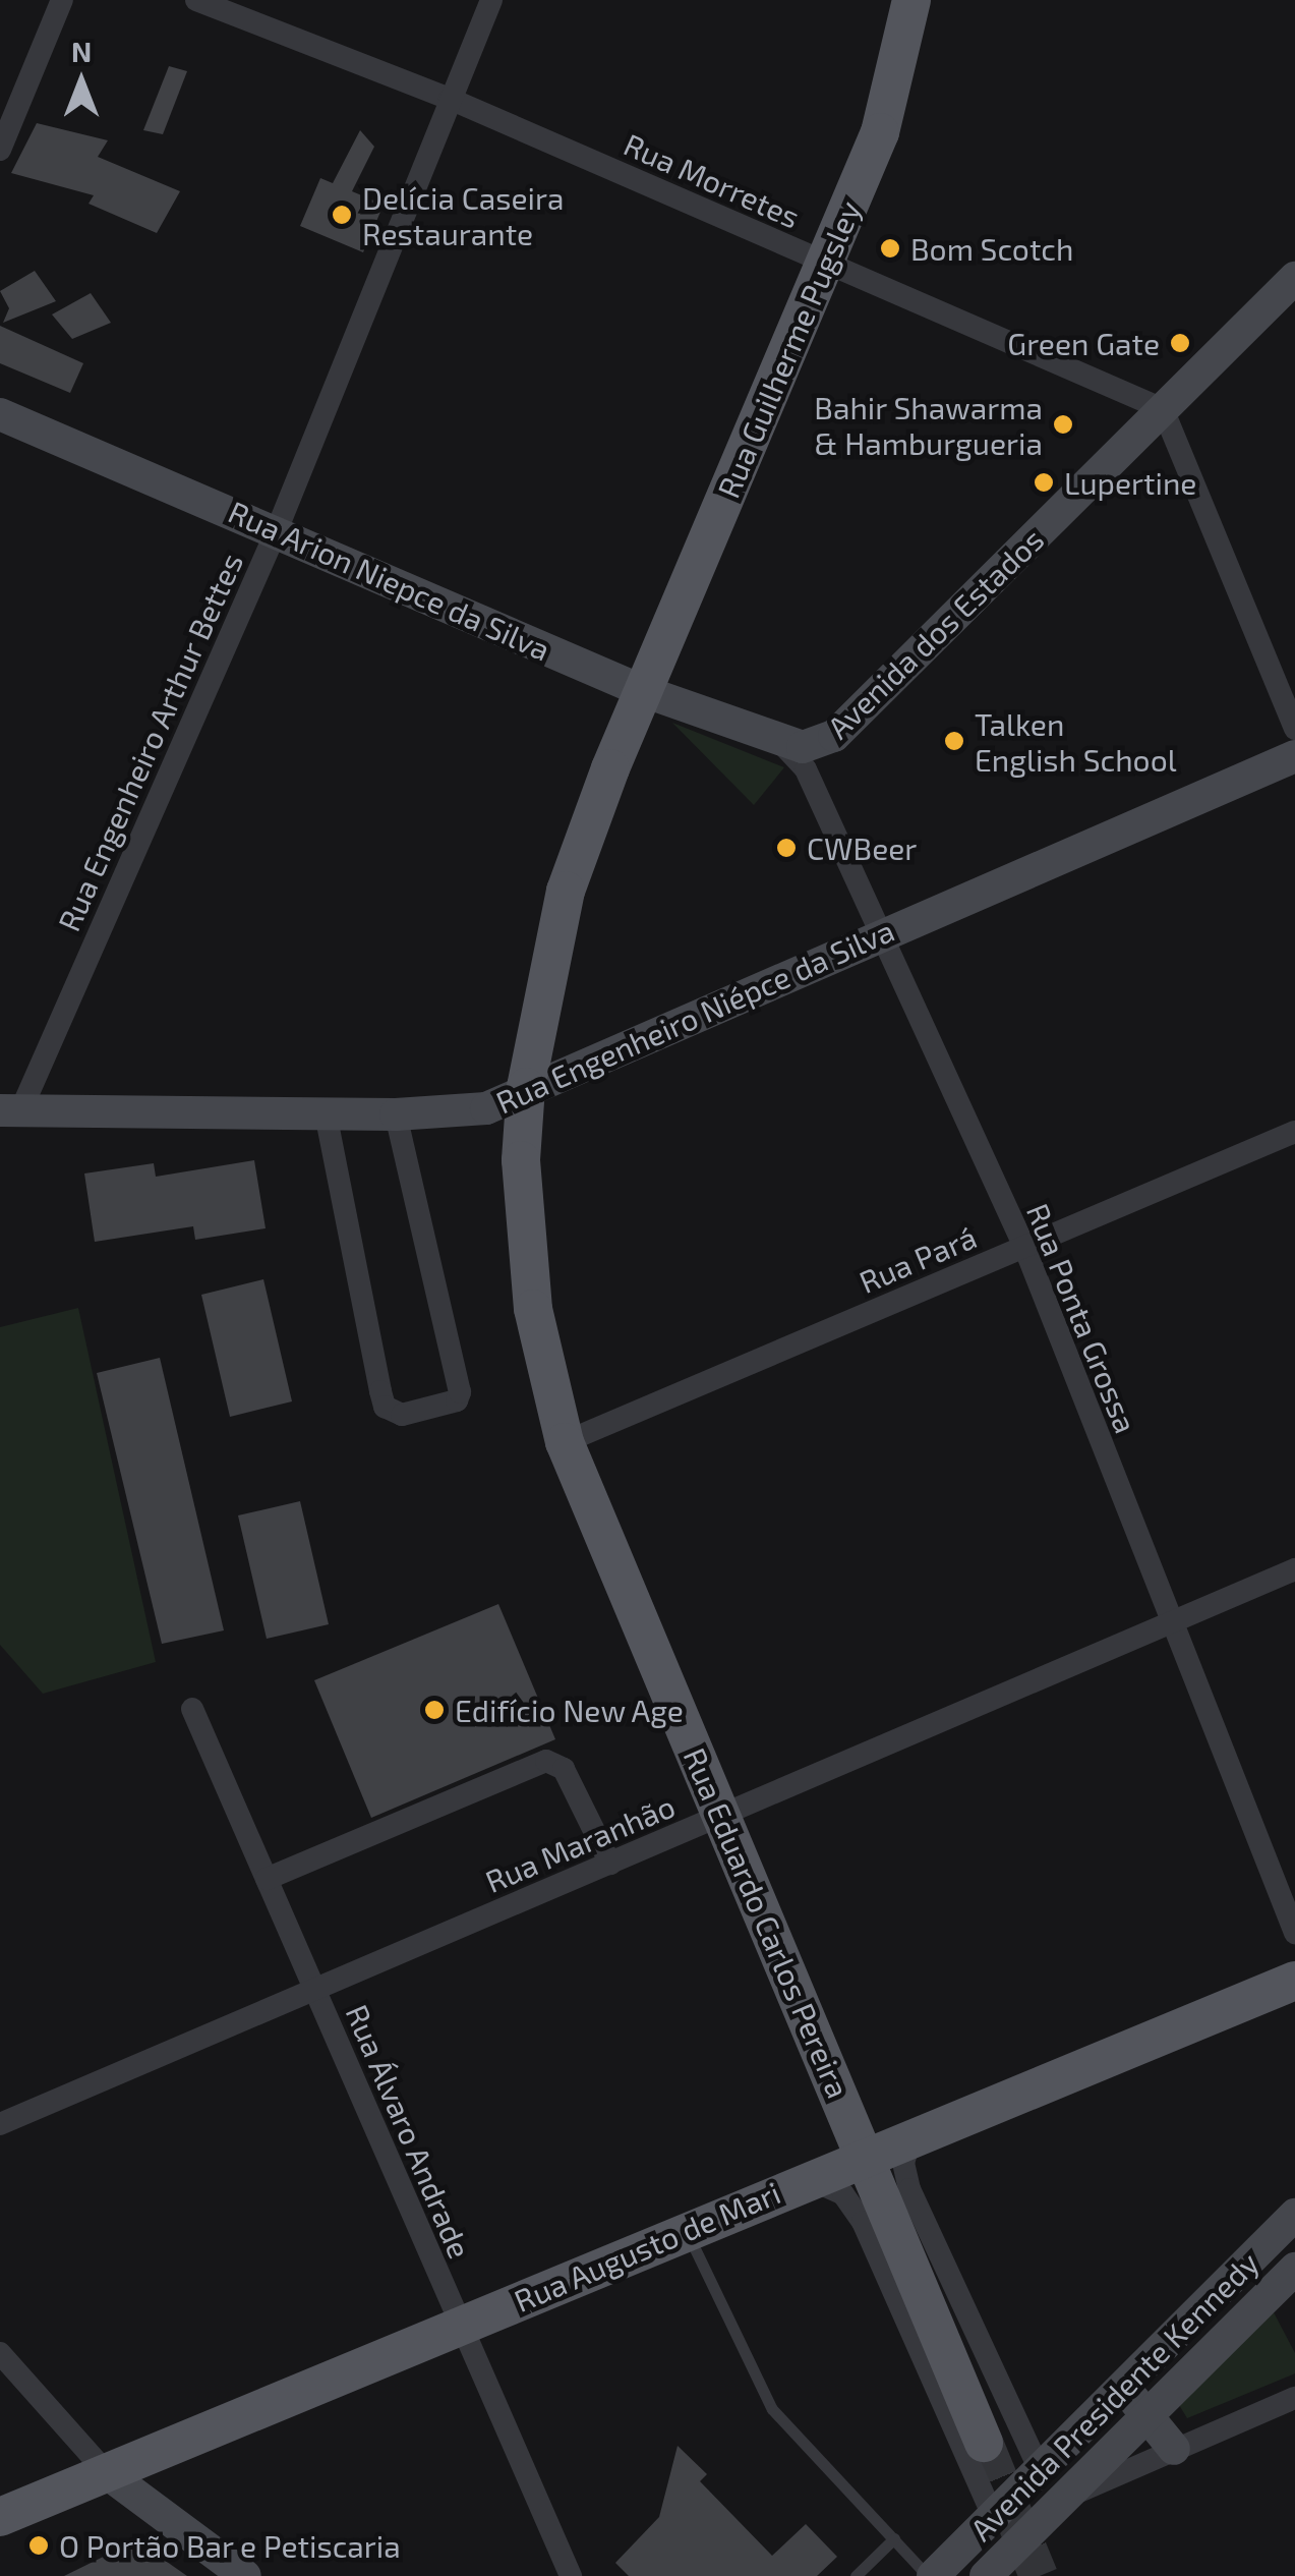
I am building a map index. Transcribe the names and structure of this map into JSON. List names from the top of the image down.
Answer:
{
  "streets": {
    "main road": ["Rua Guilherme Pugsley", "Rua Eduardo Carlos Pereira", "Rua Augusto de Mari"],
    "street": [
      "Rua Morretes",
      "Rua Arion Niepce da Silva",
      "Avenida dos Estados",
      "Rua Engenheiro Arthur Bettes",
      "Rua Engenheiro Niépce da Silva",
      "Rua Pará",
      "Rua Ponta Grossa",
      "Rua Maranhão",
      "Rua Álvaro Andrade",
      "Avenida Presidente Kennedy"
    ]
  },
  "crossings": [
    ["Rua Morretes", "Rua Guilherme Pugsley"],
    ["Rua Morretes", "Avenida dos Estados"],
    ["Rua Morretes", "Rua Engenheiro Arthur Bettes"],
    ["Rua Guilherme Pugsley", "Rua Arion Niepce da Silva"],
    ["Rua Guilherme Pugsley", "Rua Eduardo Carlos Pereira"],
    ["Rua Arion Niepce da Silva", "Avenida dos Estados"],
    ["Rua Arion Niepce da Silva", "Rua Engenheiro Arthur Bettes"],
    ["Rua Arion Niepce da Silva", "Rua Ponta Grossa"],
    ["Rua Arion Niepce da Silva", "Rua Eduardo Carlos Pereira"],
    ["Avenida dos Estados", "Rua Ponta Grossa"],
    ["Rua Engenheiro Arthur Bettes", "Rua Engenheiro Niépce da Silva"],
    ["Rua Engenheiro Niépce da Silva", "Rua Ponta Grossa"],
    ["Rua Engenheiro Niépce da Silva", "Rua Eduardo Carlos Pereira"],
    ["Rua Pará", "Rua Ponta Grossa"],
    ["Rua Pará", "Rua Eduardo Carlos Pereira"],
    ["Rua Ponta Grossa", "Rua Maranhão"],
    ["Rua Maranhão", "Rua Eduardo Carlos Pereira"],
    ["Rua Maranhão", "Rua Álvaro Andrade"],
    ["Rua Eduardo Carlos Pereira", "Rua Augusto de Mari"],
    ["Rua Álvaro Andrade", "Rua Augusto de Mari"]
  ],
  "places": [
    "Delícia Caseira Restaurante",
    "Bom Scotch",
    "Green Gate",
    "Bahir Shawarma & Hamburgueria",
    "Lupertine",
    "Talken English School",
    "CWBeer",
    "Edifício New Age",
    "O Portão Bar e Petiscaria"
  ],
  "north": "top"
}
